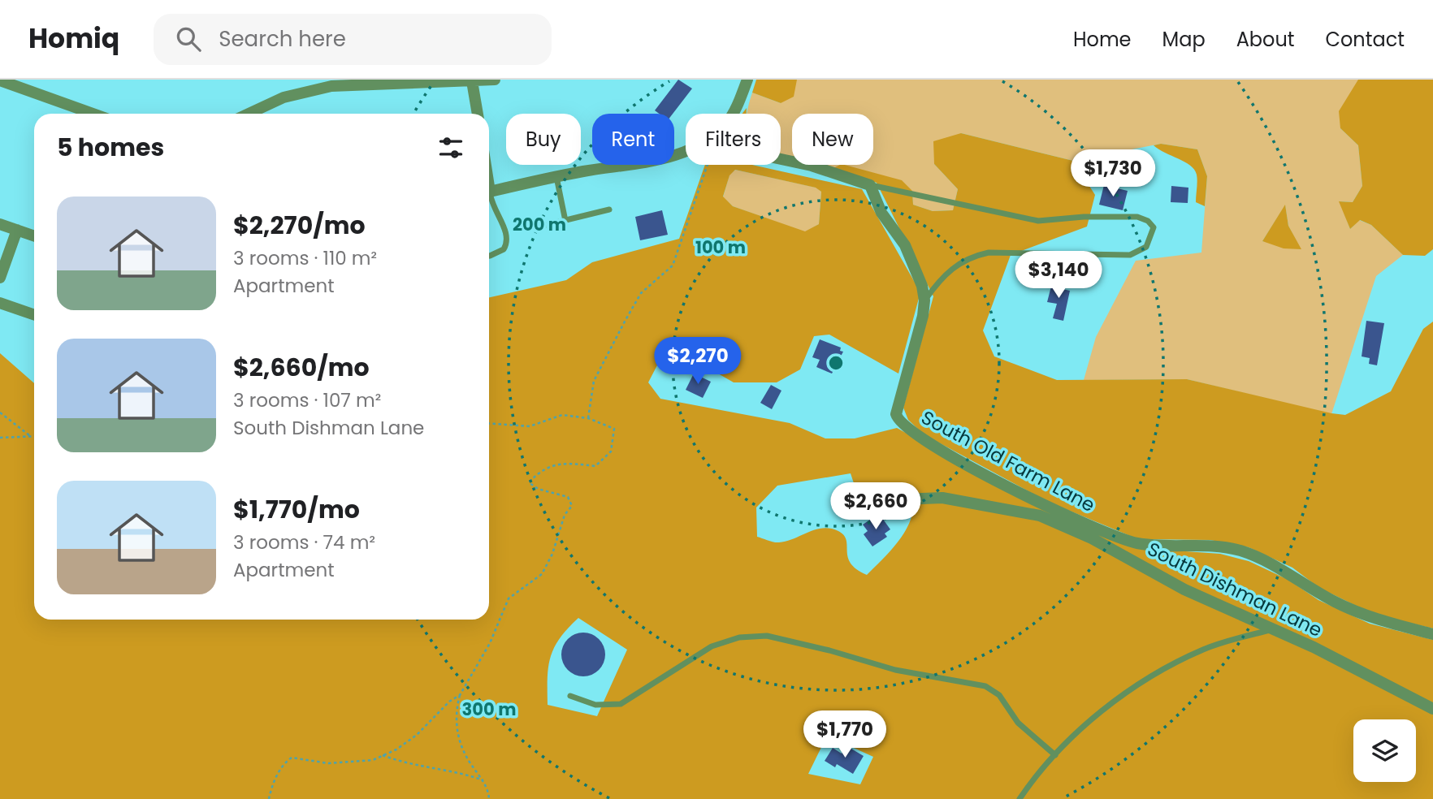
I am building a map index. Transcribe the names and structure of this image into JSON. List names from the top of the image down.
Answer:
{
  "streets": {
    "street": ["South Old Farm Lane", "South Dishman Lane"]
  },
  "page": {
    "header": "Homiq",
    "search": "Search here",
    "nav": [
      "Home",
      "Map",
      "About",
      "Contact"
    ],
    "chip": [
      "Buy",
      "Rent",
      "Filters",
      "New"
    ],
    "heading": "5 homes",
    "price": [
      "$1,730",
      "$3,140",
      "$2,270",
      "$2,660",
      "$1,770"
    ],
    "list": [
      {
        "name": "$2,270/mo",
        "note": "3 rooms · 110 m² · Apartment"
      },
      {
        "name": "$2,660/mo",
        "note": "3 rooms · 107 m² · South Dishman Lane"
      },
      {
        "name": "$1,770/mo",
        "note": "3 rooms · 74 m² · Apartment"
      }
    ]
  },
  "rings": ["200 m", "100 m", "300 m"]
}
